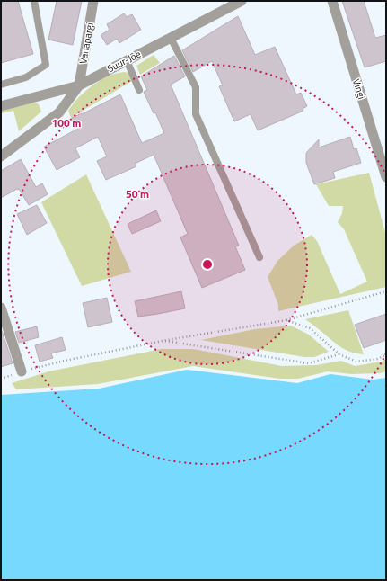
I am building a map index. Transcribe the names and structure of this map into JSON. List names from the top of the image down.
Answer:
{
  "streets": {
    "street": ["Vanapargi", "Suur-Jõe", "Vingi"]
  },
  "crossings": [
    ["Vanapargi", "Suur-Jõe"]
  ],
  "rings": ["100 m", "50 m"]
}
